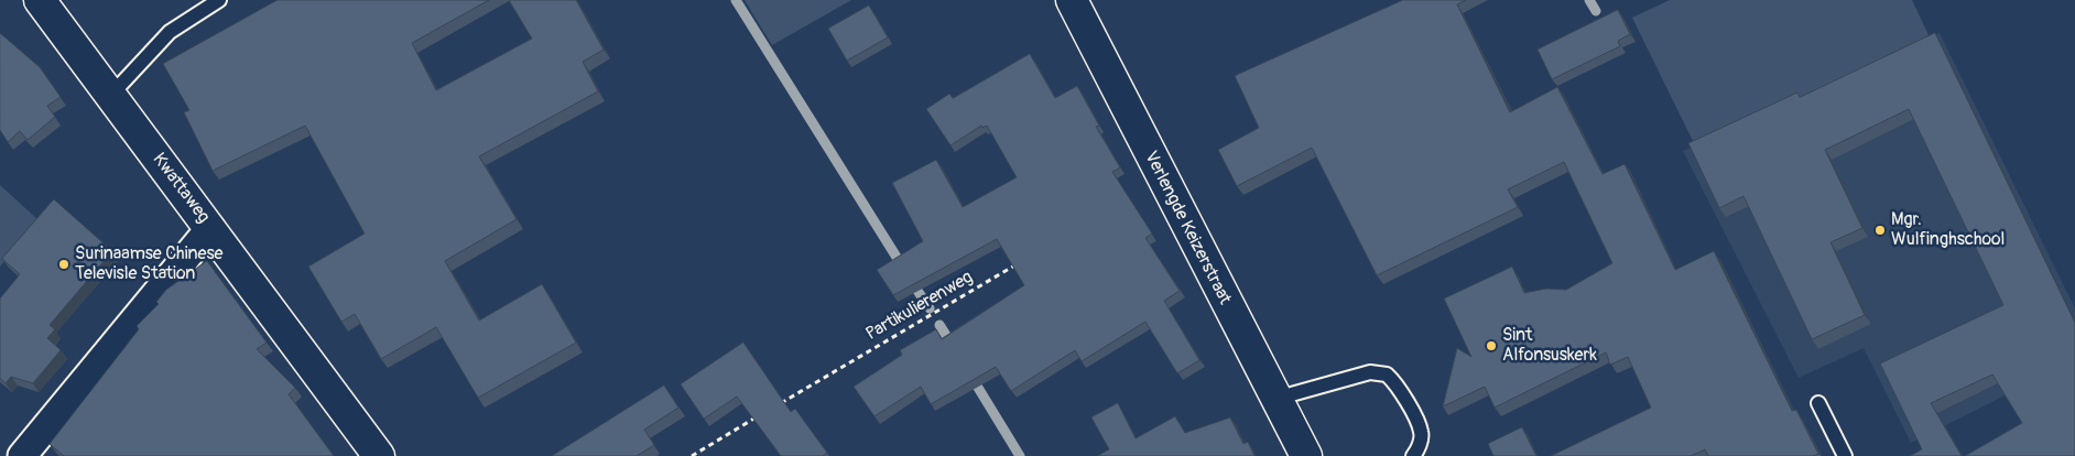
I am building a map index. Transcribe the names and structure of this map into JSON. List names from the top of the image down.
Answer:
{
  "streets": {
    "main road": ["Kwattaweg", "Verlengde Keizerstraat"],
    "path": ["Partikulierenweg"]
  },
  "places": ["Mgr. Wulfinghschool", "Surinaamse Chinese Televisle Station", "Sint Alfonsuskerk"]
}
